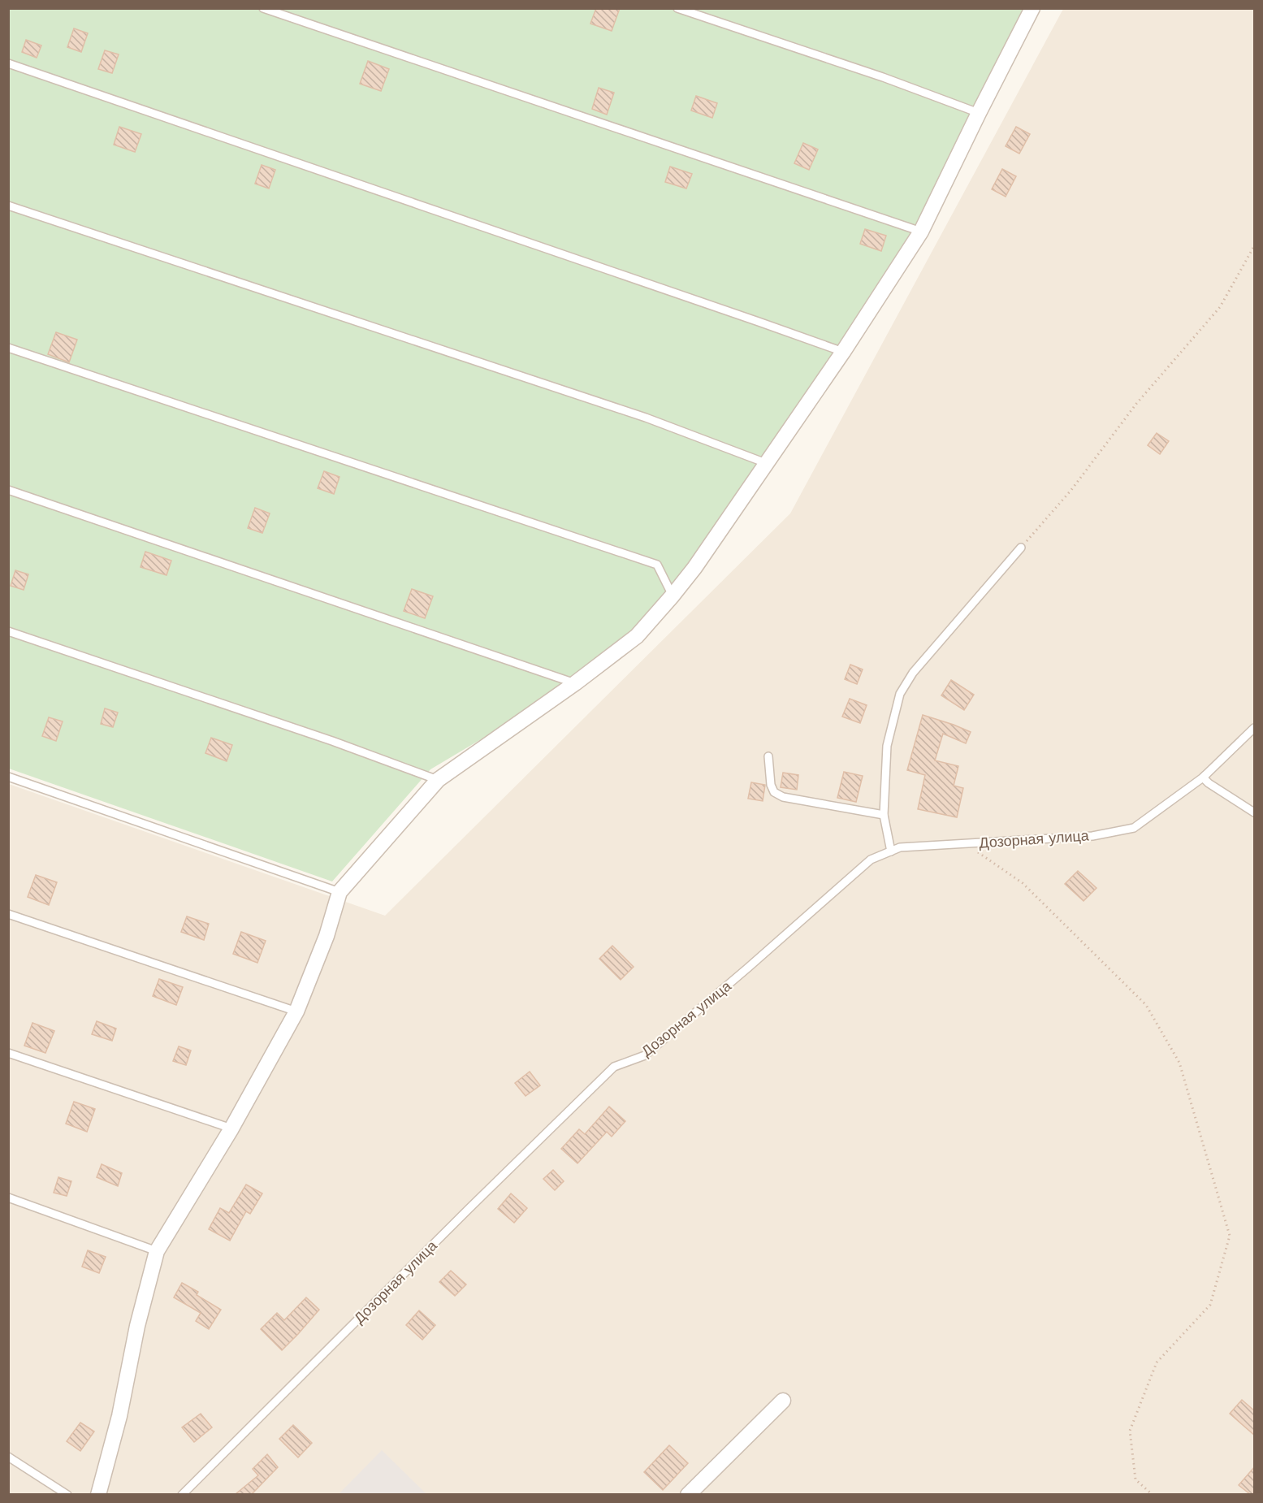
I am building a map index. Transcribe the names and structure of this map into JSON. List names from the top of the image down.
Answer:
{
  "streets": {
    "lane": ["Дозорная улица"]
  }
}
